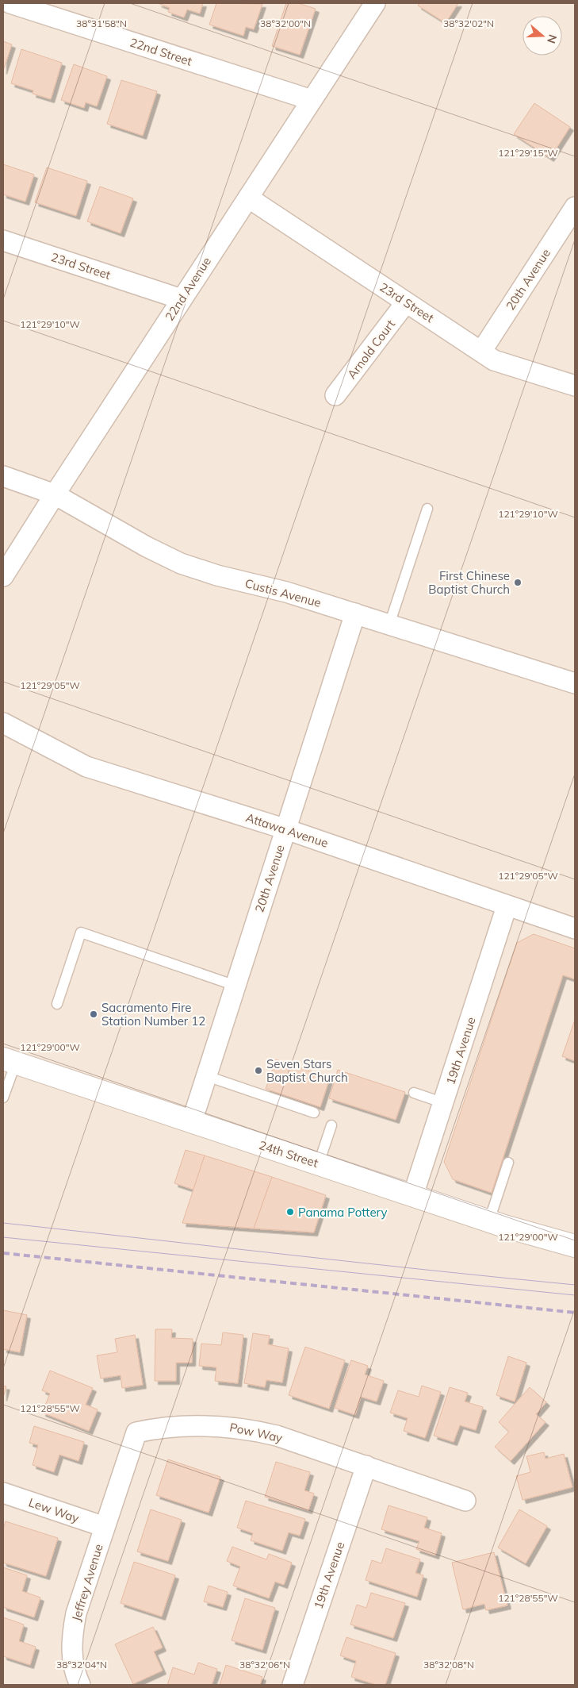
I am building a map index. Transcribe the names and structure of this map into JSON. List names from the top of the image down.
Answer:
{
  "streets": {
    "street": [
      "22nd Street",
      "23rd Street",
      "20th Avenue",
      "22nd Avenue",
      "Arnold Court",
      "Custis Avenue",
      "Attawa Avenue",
      "19th Avenue",
      "24th Street",
      "Pow Way",
      "Lew Way",
      "Jeffrey Avenue"
    ]
  },
  "crossings": [
    ["22nd Street", "22nd Avenue"],
    ["23rd Street", "20th Avenue"],
    ["23rd Street", "22nd Avenue"],
    ["23rd Street", "Arnold Court"],
    ["20th Avenue", "Custis Avenue"],
    ["20th Avenue", "Attawa Avenue"],
    ["20th Avenue", "24th Street"],
    ["22nd Avenue", "Custis Avenue"],
    ["Attawa Avenue", "19th Avenue"],
    ["19th Avenue", "24th Street"],
    ["19th Avenue", "Pow Way"],
    ["Pow Way", "Lew Way"],
    ["Pow Way", "Jeffrey Avenue"],
    ["Lew Way", "Jeffrey Avenue"]
  ],
  "places": [
    "First Chinese Baptist Church",
    "Sacramento Fire Station Number 12",
    "Seven Stars Baptist Church",
    "Panama Pottery"
  ],
  "north": "right",
  "coordinates": [
    "38°32'00\"N",
    "38°32'02\"N",
    "38°31'58\"N",
    "121°29'15\"W",
    "121°29'10\"W",
    "121°29'05\"W",
    "121°29'00\"W",
    "121°28'55\"W",
    "38°32'04\"N",
    "38°32'06\"N",
    "38°32'08\"N"
  ]
}
